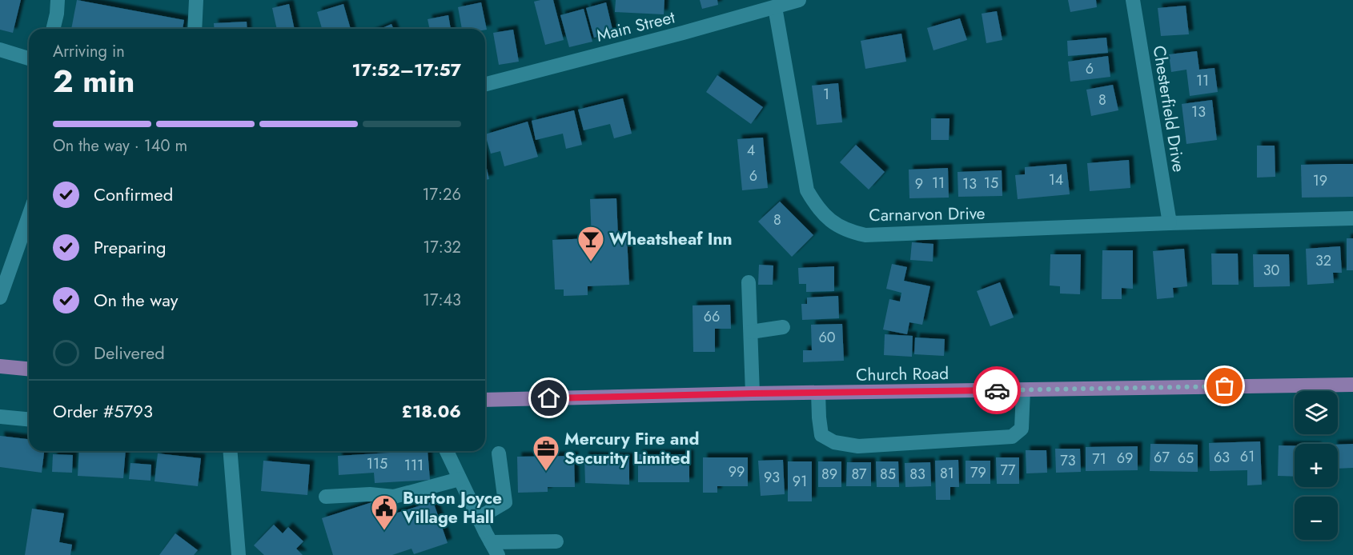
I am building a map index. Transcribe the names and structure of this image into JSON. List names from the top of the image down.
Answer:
{
  "streets": {
    "main road": ["Church Road"],
    "street": ["Main Street", "Chesterfield Drive", "Carnarvon Drive"]
  },
  "crossings": [
    ["Main Street", "Carnarvon Drive"],
    ["Chesterfield Drive", "Carnarvon Drive"]
  ],
  "places": {
    "bar": ["Wheatsheaf Inn"],
    "office": ["Mercury Fire and Security Limited"],
    "public building": ["Burton Joyce Village Hall"]
  },
  "house_numbers": [
    "6",
    "11",
    "1",
    "8",
    "13",
    "4",
    "6",
    "14",
    "19",
    "11",
    "15",
    "9",
    "13",
    "8",
    "32",
    "30",
    "66",
    "60",
    "61",
    "67",
    "63",
    "69",
    "65",
    "71",
    "73",
    "115",
    "111",
    "77",
    "99",
    "79",
    "81",
    "89",
    "87",
    "85",
    "83",
    "93",
    "91"
  ],
  "page": {
    "heading": ["2 min", "Arriving in", "17:52–17:57"],
    "panel": ["Order #5793", "£18.06"],
    "bar": "On the way · 140 m",
    "list": [
      ["Confirmed", "17:26"],
      ["Preparing", "17:32"],
      ["On the way", "17:43"],
      "Delivered"
    ],
    "map_buttons": ["+", "−"]
  }
}
